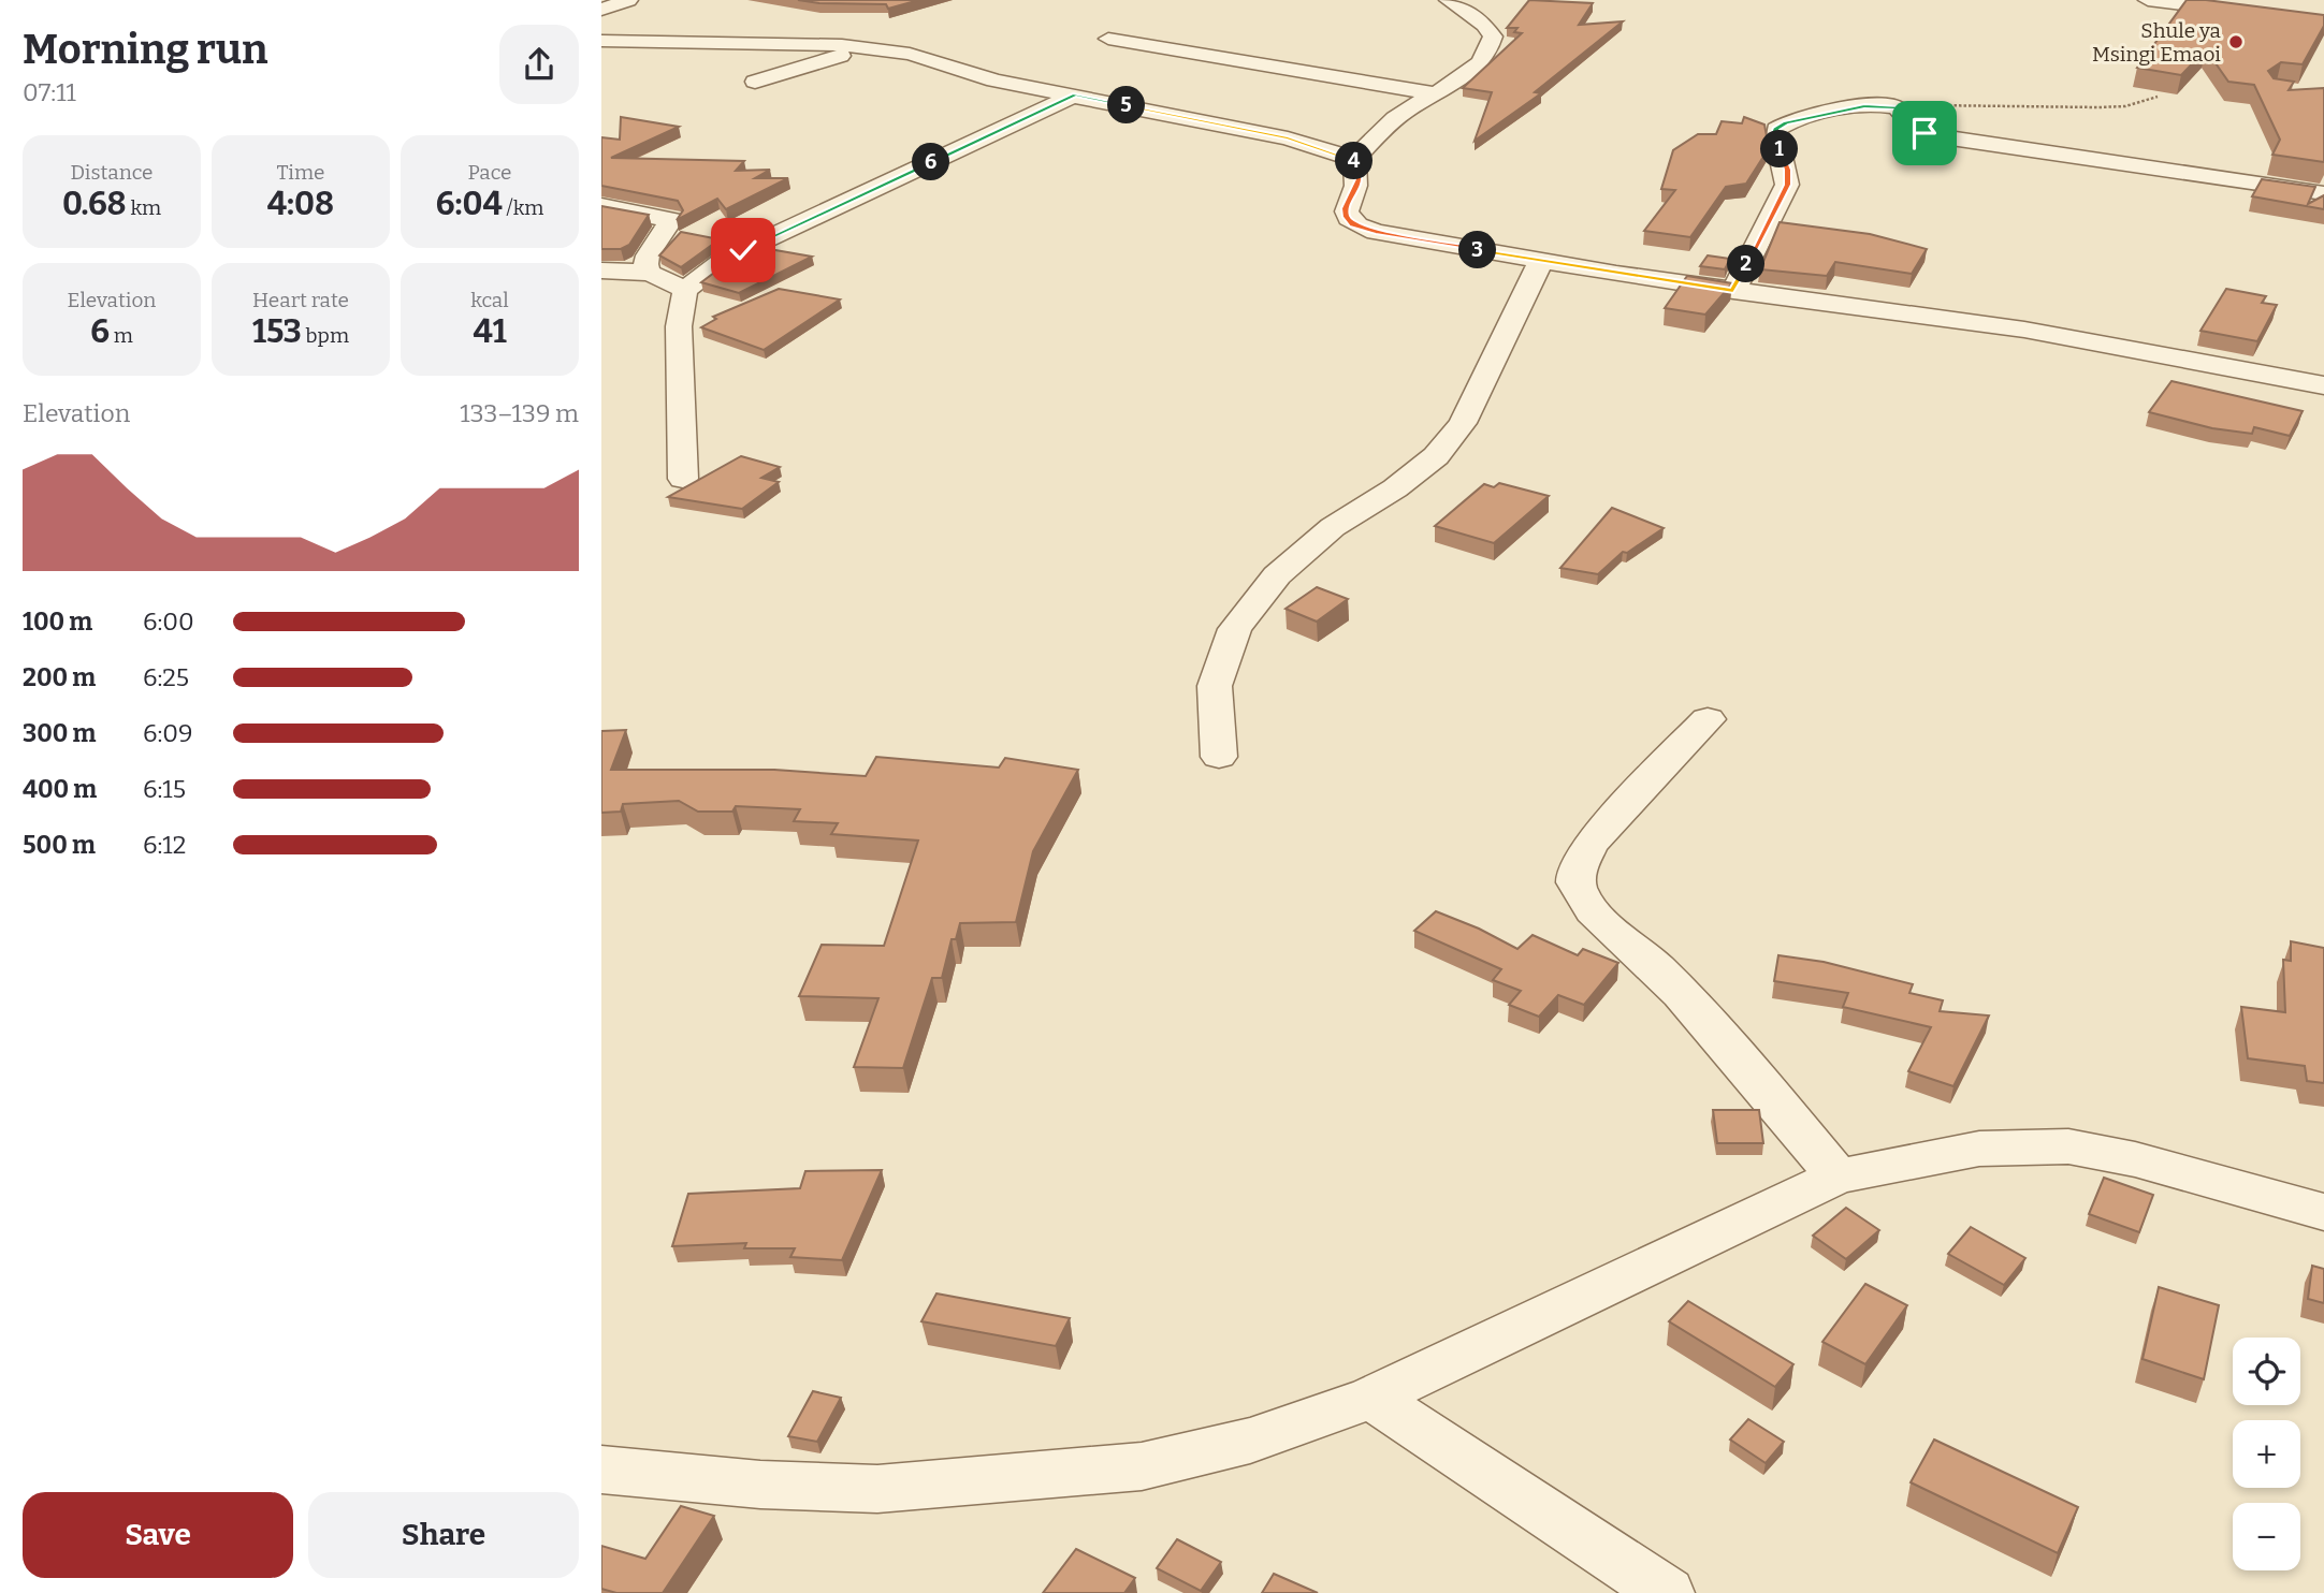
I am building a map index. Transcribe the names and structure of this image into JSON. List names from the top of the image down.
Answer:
{
  "places": ["Shule ya Msingi Emaoi"],
  "page": {
    "heading": ["Morning run", "07:11"],
    "pins": [
      "5",
      "1",
      "4",
      "6",
      "3",
      "2"
    ],
    "stats": [
      ["Distance", "0.68 km"],
      ["Time", "4:08"],
      ["Pace", "6:04 /km"],
      ["Elevation", "6 m"],
      ["Heart rate", "153 bpm"],
      ["kcal", "41"]
    ],
    "chart": ["Elevation", "133–139 m"],
    "list": [
      {
        "name": "100 m",
        "note": "6:00"
      },
      {
        "name": "200 m",
        "note": "6:25"
      },
      {
        "name": "300 m",
        "note": "6:09"
      },
      {
        "name": "400 m",
        "note": "6:15"
      },
      {
        "name": "500 m",
        "note": "6:12"
      }
    ],
    "map_buttons": ["+", "−"],
    "buttons": ["Save", "Share"]
  }
}
